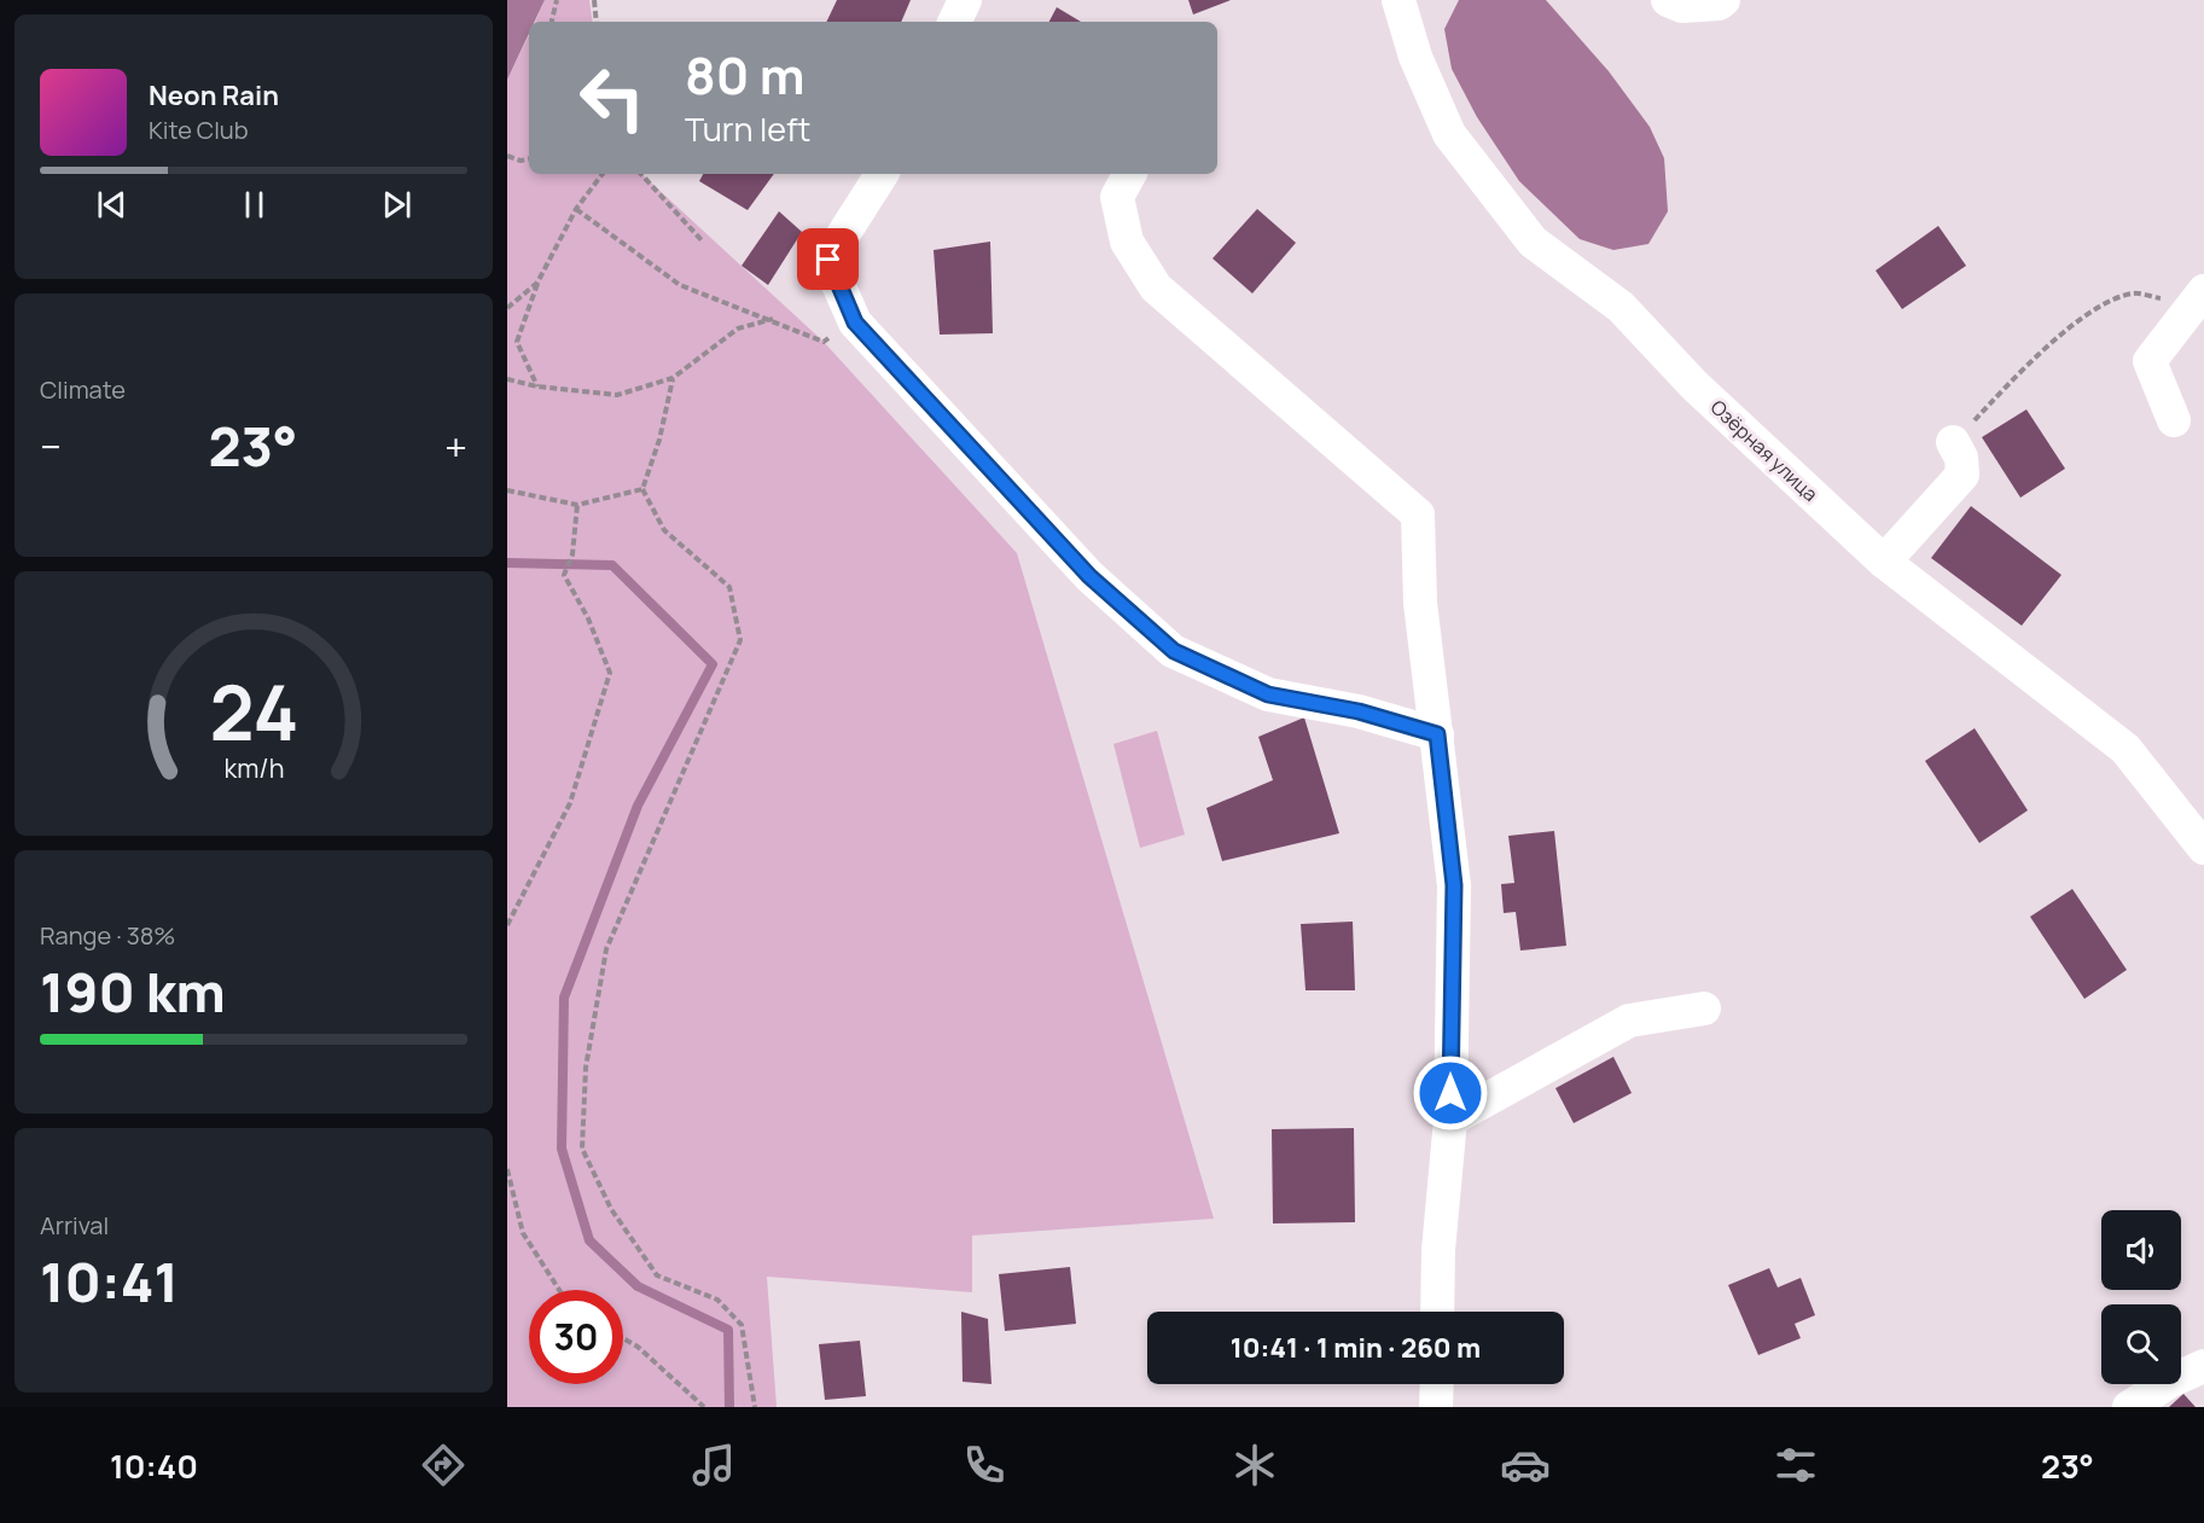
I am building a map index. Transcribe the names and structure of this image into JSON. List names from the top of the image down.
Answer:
{
  "streets": {
    "street": ["Озёрная улица"]
  },
  "page": {
    "turn": ["80 m", "Turn left"],
    "song": ["Neon Rain", "Kite Club"],
    "tile": [
      "Climate",
      ["Range · 38%", "190 km"],
      ["Arrival", "10:41"]
    ],
    "heat": ["−", "23°", "+"],
    "limit": "30",
    "trip": "10:41 · 1 min · 260 m",
    "tabs": ["10:40", "23°"],
    "gauge": ["24", "km/h"]
  }
}
